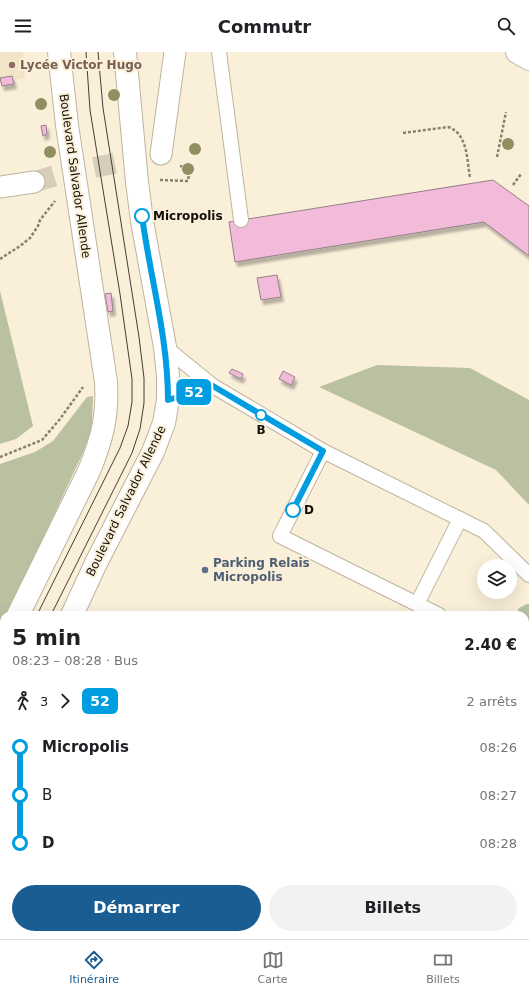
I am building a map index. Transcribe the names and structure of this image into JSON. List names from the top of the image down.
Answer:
{
  "streets": {
    "street": ["Boulevard Salvador Allende"]
  },
  "places": [
    "Lycée Victor Hugo",
    "Micropolis",
    "B",
    "D",
    "Parking Relais Micropolis"
  ],
  "lines": ["bus line 52"],
  "page": {
    "header": "Commutr",
    "on_map": "52",
    "heading": ["5 min", "08:23 – 08:28 · Bus", "2.40 €"],
    "legs": ["3", "52", "2 arrêts"],
    "list": [
      {
        "name": "Micropolis",
        "value": "08:26"
      },
      {
        "name": "B",
        "value": "08:27"
      },
      {
        "name": "D",
        "value": "08:28"
      }
    ],
    "buttons": ["Démarrer", "Billets"],
    "tabs": ["Itinéraire", "Carte", "Billets"]
  }
}
